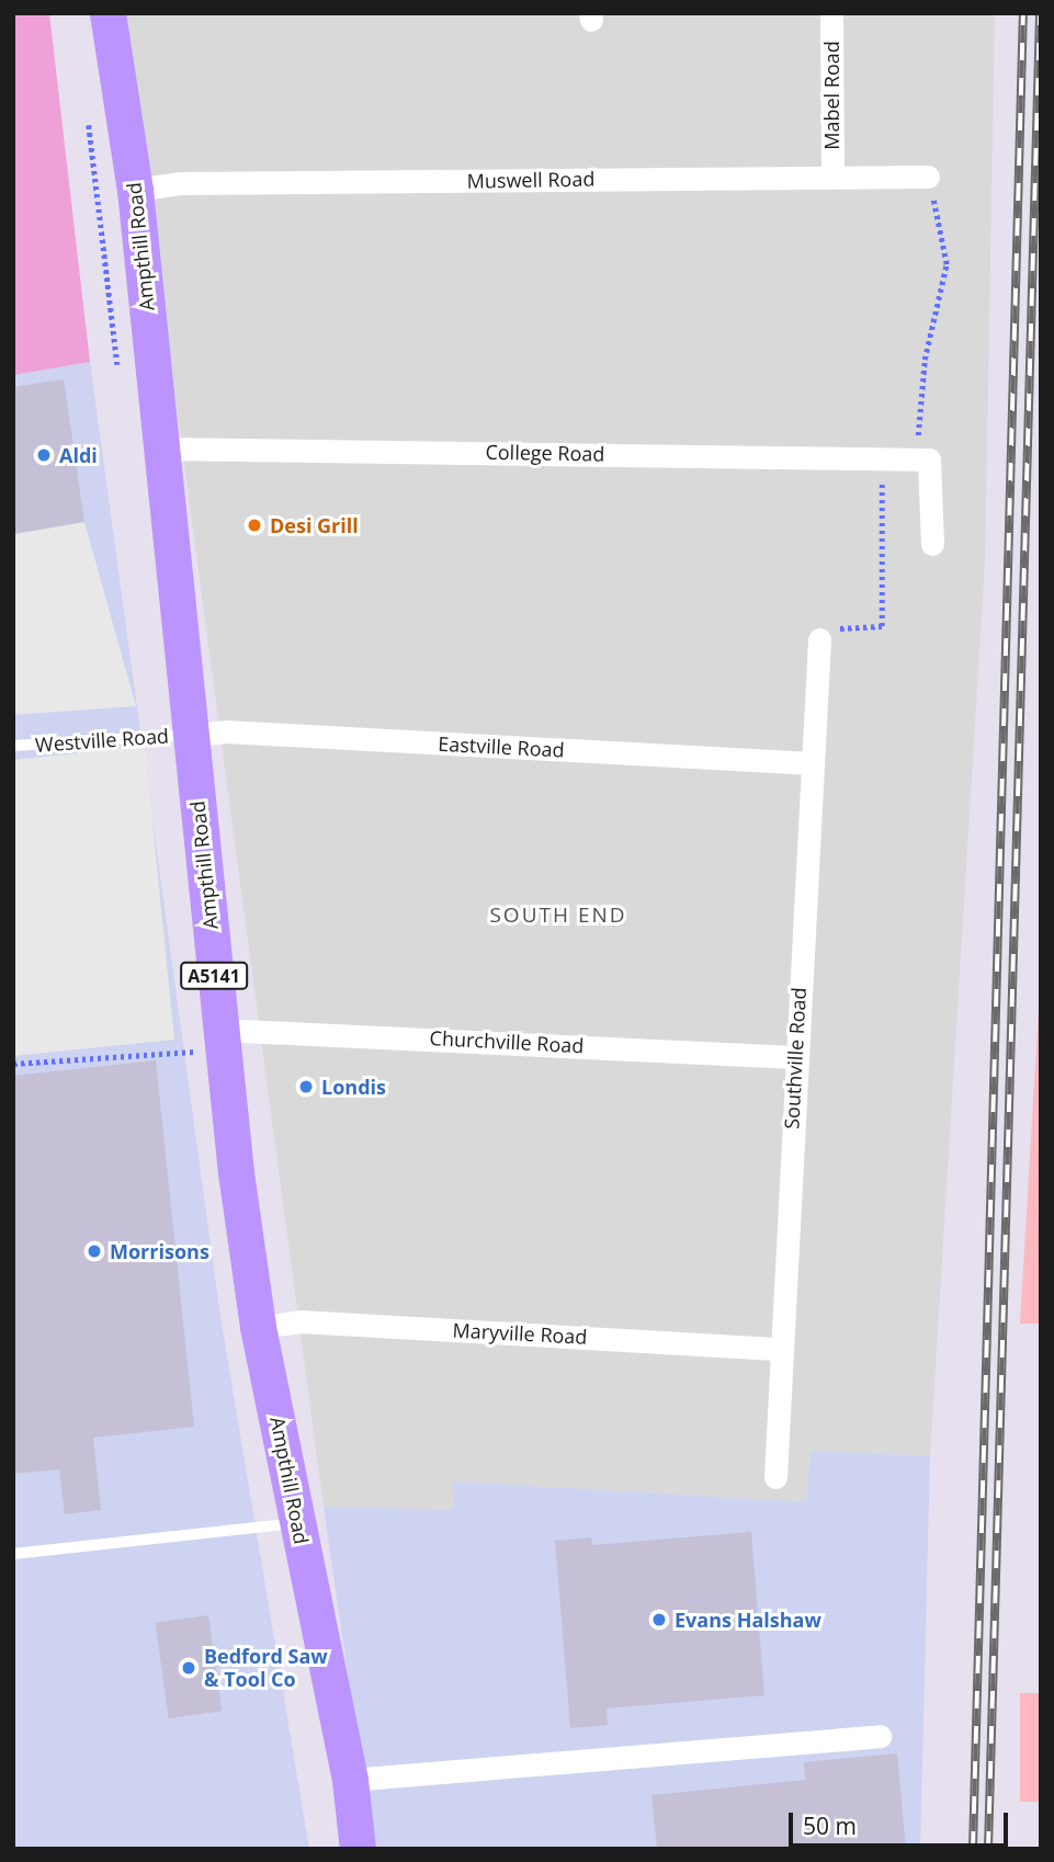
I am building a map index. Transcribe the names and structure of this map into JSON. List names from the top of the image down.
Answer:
{
  "streets": {
    "main road": ["Ampthill Road", "A5141"],
    "street": [
      "Mabel Road",
      "Muswell Road",
      "College Road",
      "Eastville Road",
      "Churchville Road",
      "Southville Road",
      "Maryville Road"
    ],
    "lane": ["Westville Road"]
  },
  "crossings": [
    ["Mabel Road", "Muswell Road"],
    ["Muswell Road", "Ampthill Road"],
    ["Ampthill Road", "College Road"],
    ["Ampthill Road", "Westville Road"],
    ["Ampthill Road", "Eastville Road"],
    ["Ampthill Road", "Churchville Road"],
    ["Ampthill Road", "Maryville Road"],
    ["Westville Road", "Eastville Road"],
    ["Eastville Road", "Southville Road"],
    ["Churchville Road", "Southville Road"],
    ["Southville Road", "Maryville Road"]
  ],
  "districts": ["SOUTH END"],
  "places": [
    "Aldi",
    "Desi Grill",
    "Londis",
    "Morrisons",
    "Evans Halshaw",
    "Bedford Saw & Tool Co"
  ],
  "scale_bar": "50 m"
}
